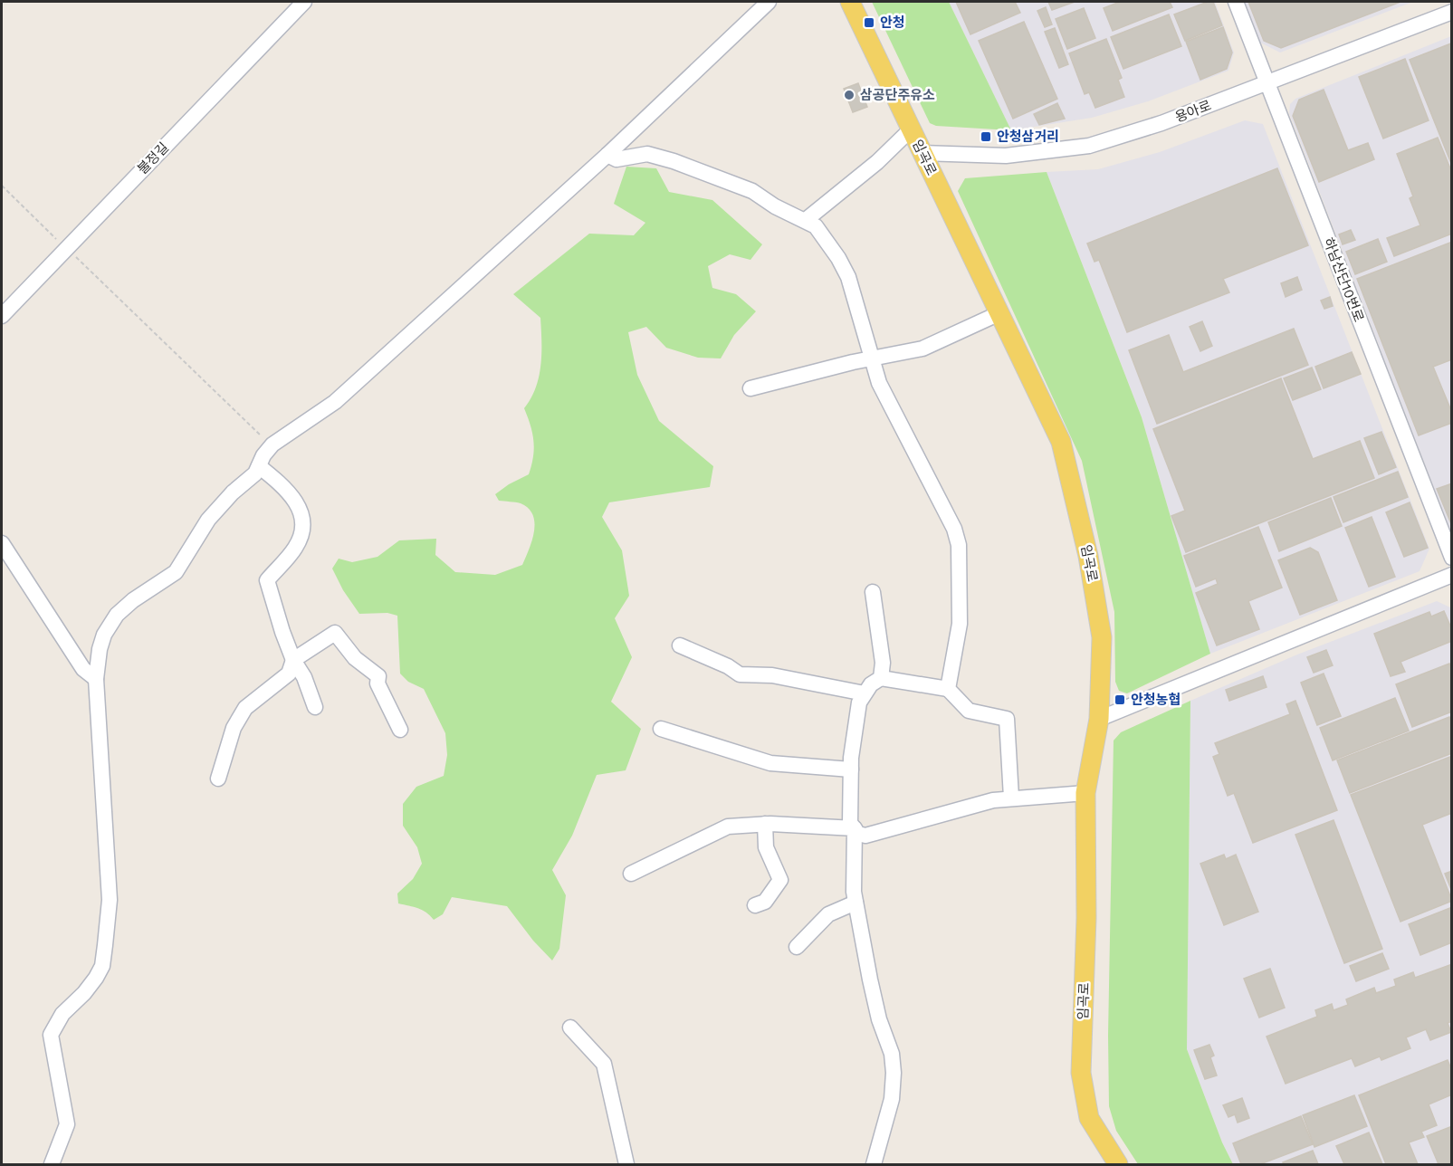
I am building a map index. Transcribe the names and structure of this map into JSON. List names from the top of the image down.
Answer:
{
  "streets": {
    "main road": ["임곡로"],
    "street": ["용아로", "불정길", "하남산단10번로"]
  },
  "crossings": [
    ["용아로", "임곡로"],
    ["용아로", "하남산단10번로"]
  ],
  "places": {
    "transit": ["안청", "안청삼거리", "안청농협"],
    "other": ["삼공단주유소"]
  }
}
